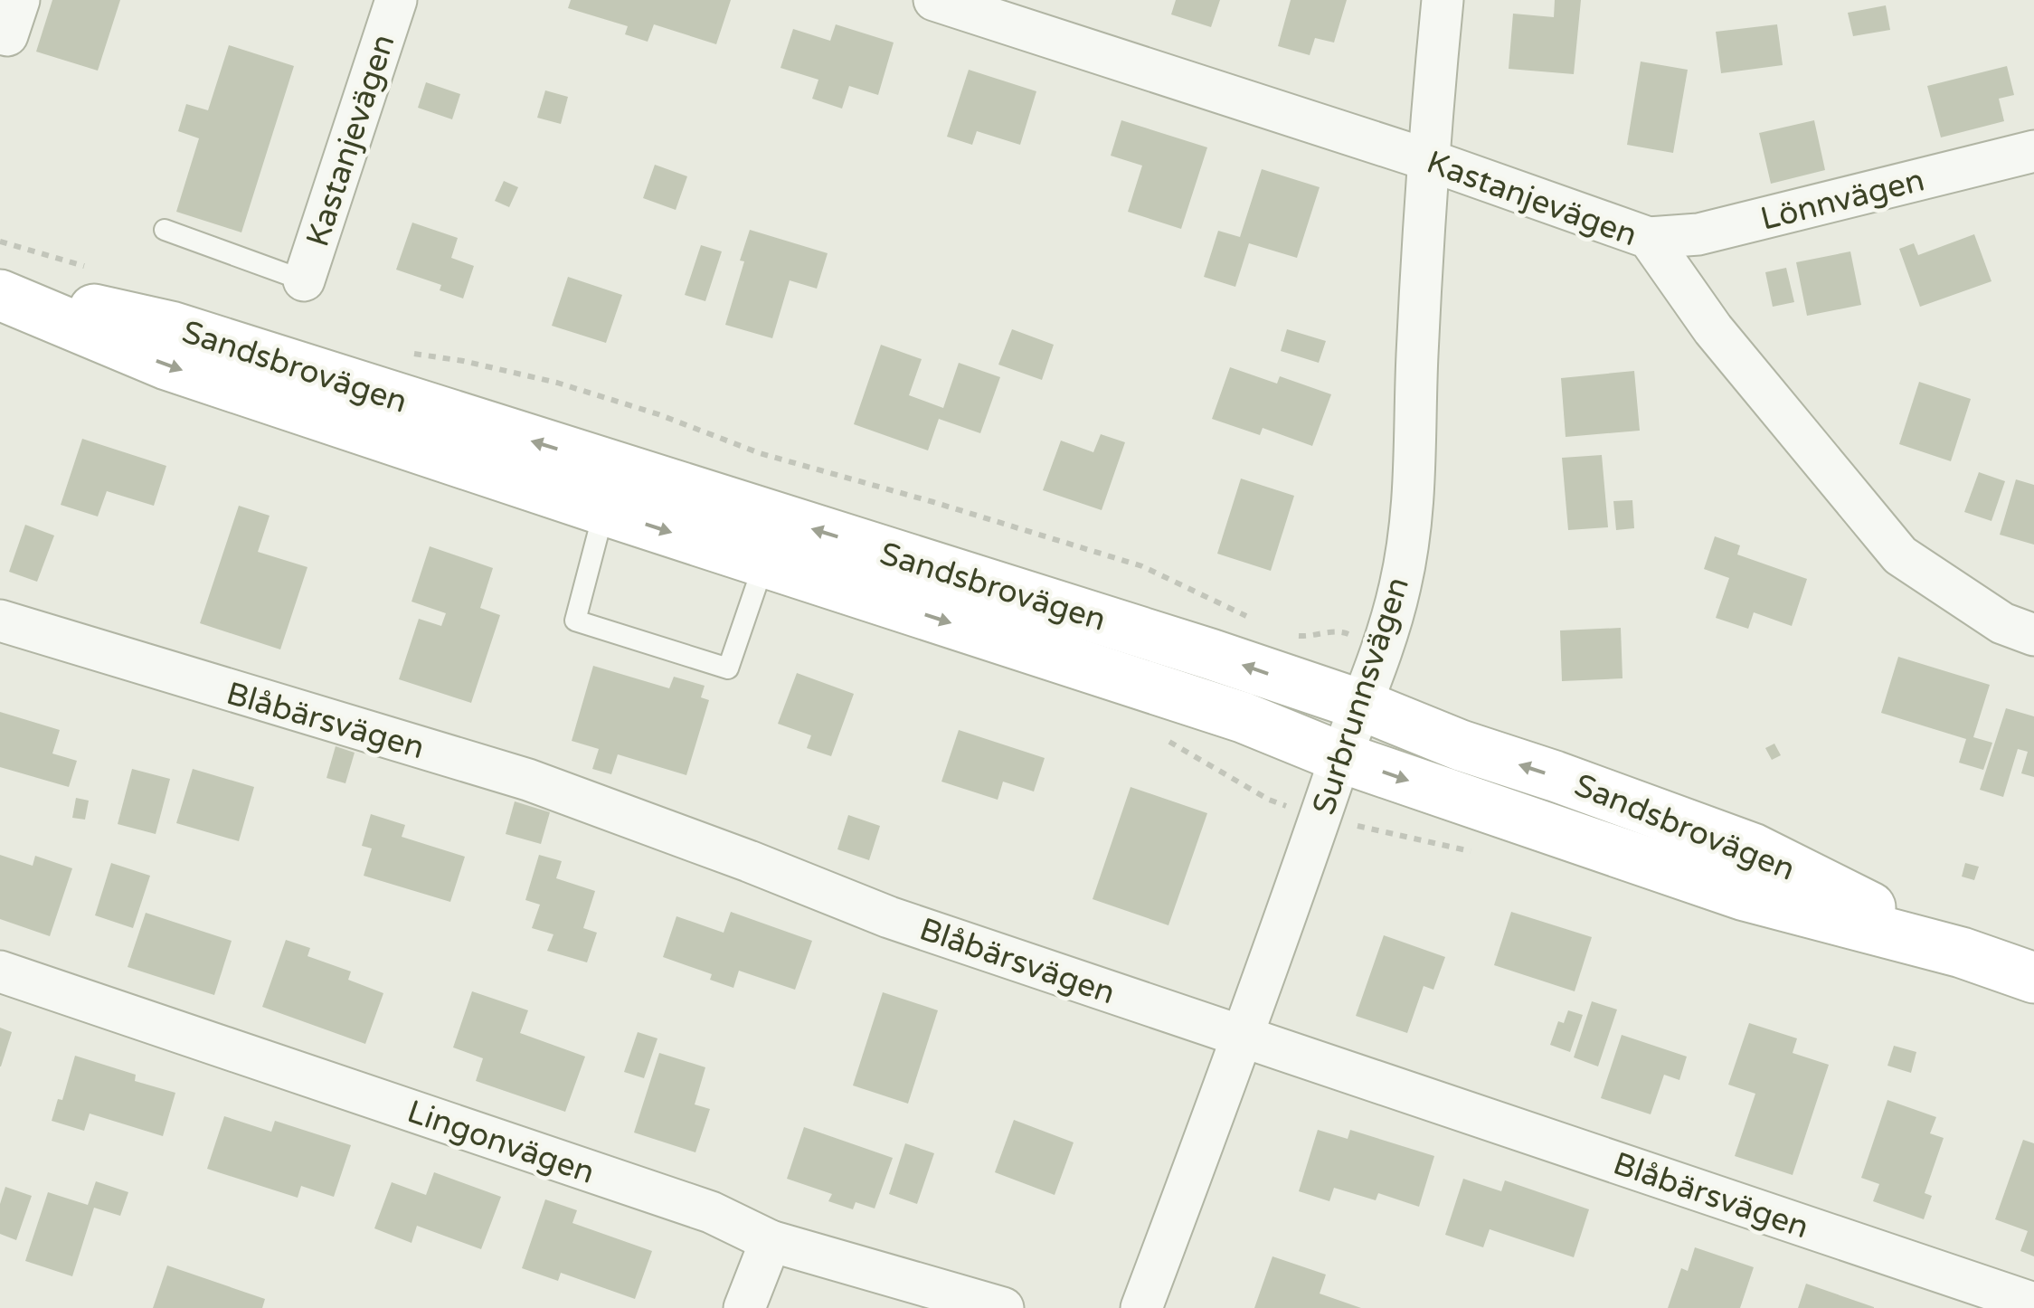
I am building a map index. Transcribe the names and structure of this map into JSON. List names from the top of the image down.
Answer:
{
  "streets": {
    "main road": ["Sandsbrovägen"],
    "street": [
      "Kastanjevägen",
      "Lönnvägen",
      "Surbrunnsvägen",
      "Blåbärsvägen",
      "Lingonvägen"
    ]
  },
  "crossings": [
    ["Kastanjevägen", "Lönnvägen"],
    ["Kastanjevägen", "Surbrunnsvägen"],
    ["Sandsbrovägen", "Surbrunnsvägen"],
    ["Surbrunnsvägen", "Blåbärsvägen"]
  ]
}
